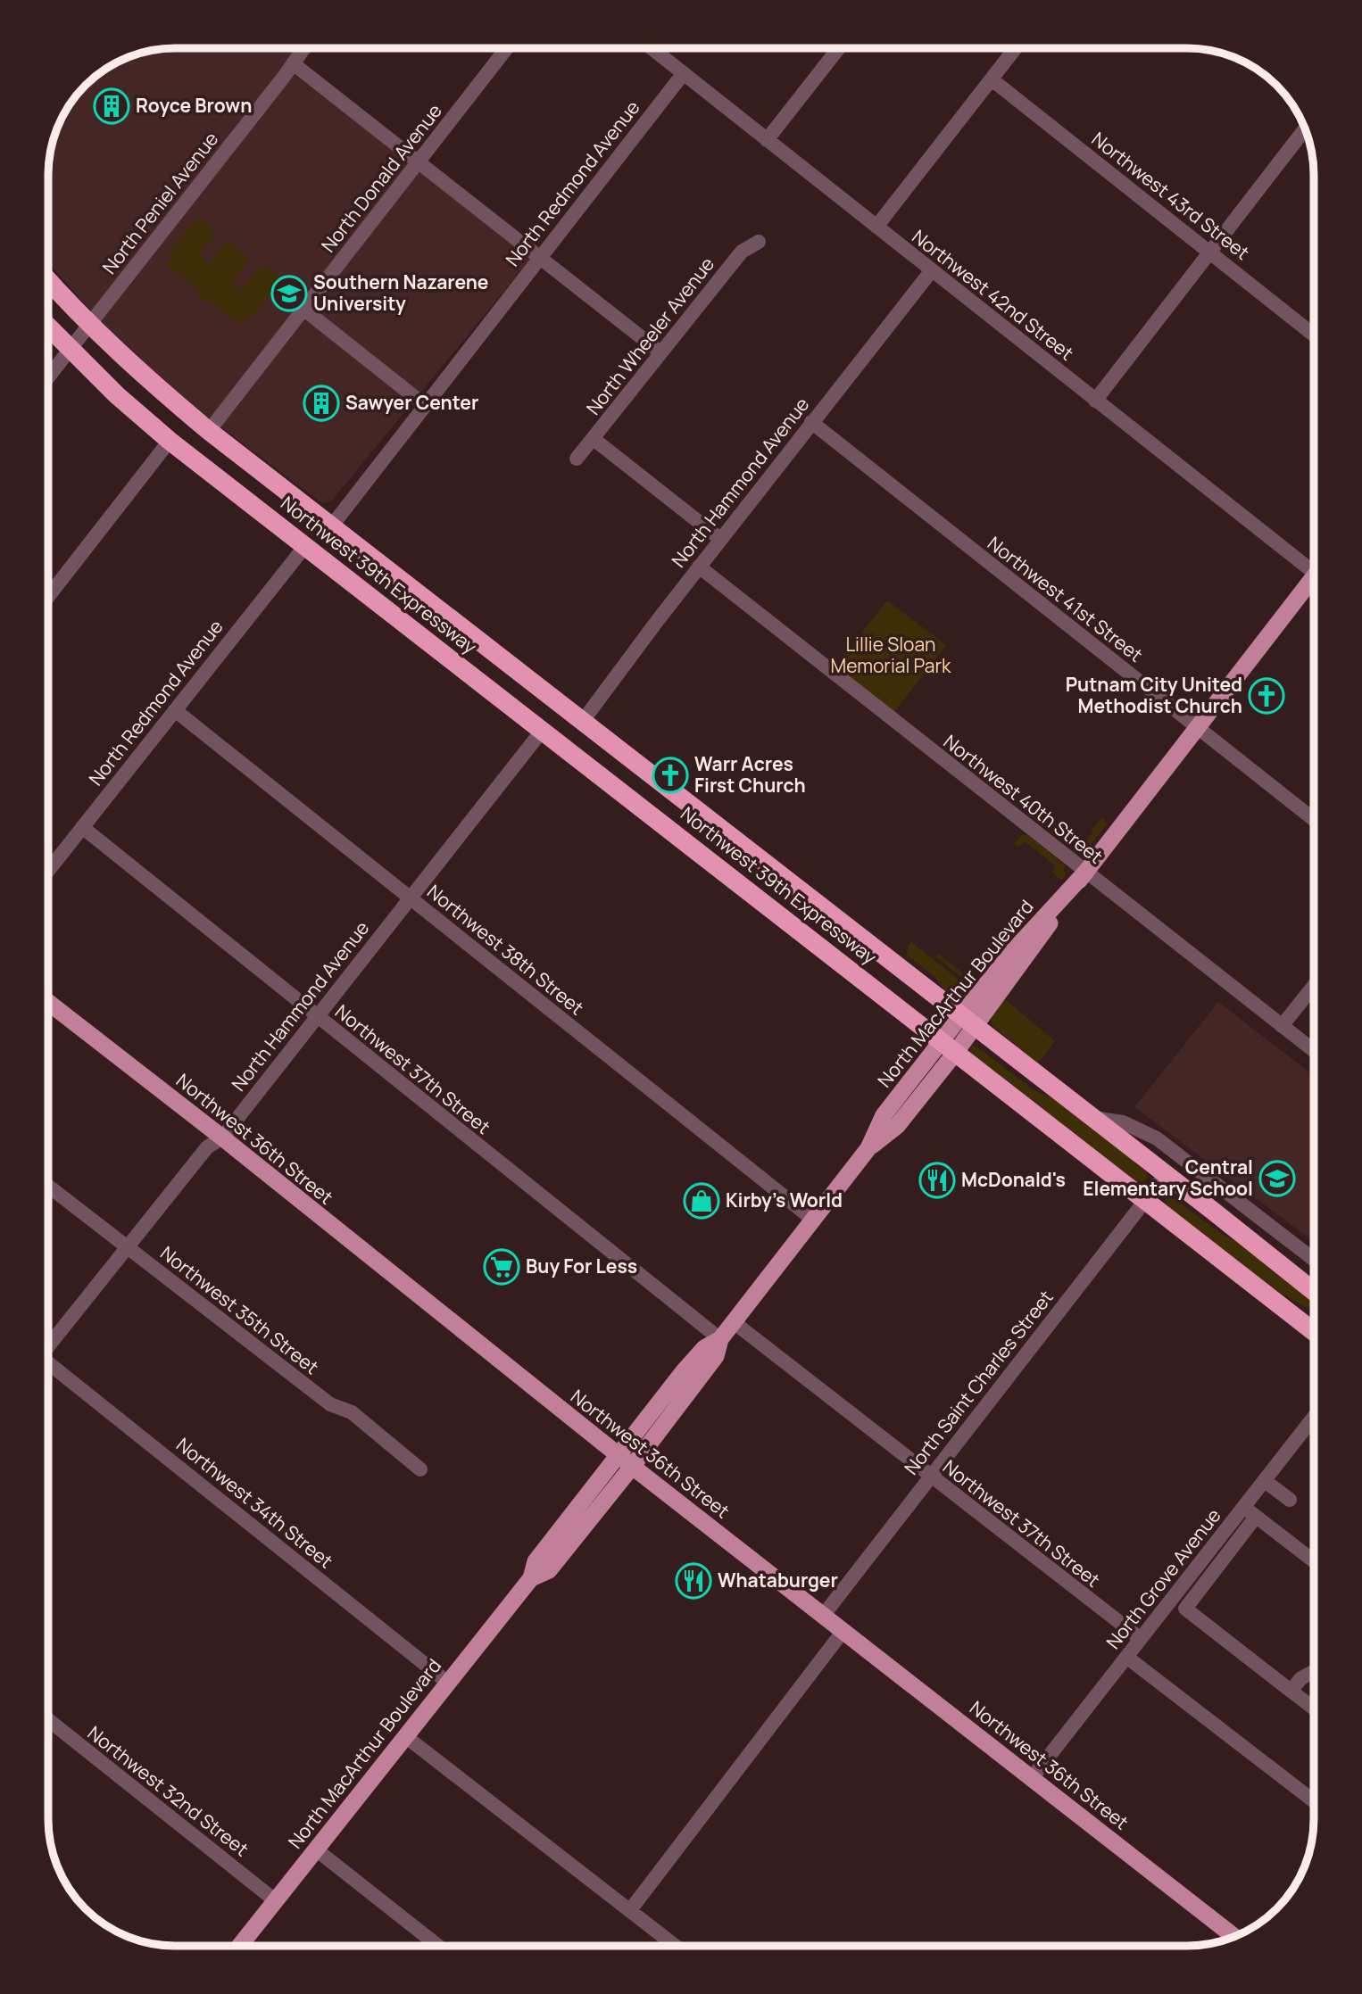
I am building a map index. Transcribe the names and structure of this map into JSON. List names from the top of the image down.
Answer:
{
  "streets": {
    "highway": ["Northwest 39th Expressway"],
    "main road": ["North MacArthur Boulevard", "Northwest 36th Street"],
    "street": [
      "North Donald Avenue",
      "North Redmond Avenue",
      "Northwest 43rd Street",
      "North Peniel Avenue",
      "Northwest 42nd Street",
      "North Wheeler Avenue",
      "North Hammond Avenue",
      "Northwest 41st Street",
      "Northwest 40th Street",
      "Northwest 38th Street",
      "Northwest 37th Street",
      "Northwest 35th Street",
      "North Saint Charles Street",
      "Northwest 34th Street",
      "North Grove Avenue",
      "Northwest 32nd Street"
    ]
  },
  "crossings": [
    ["North Donald Avenue", "Northwest 39th Expressway"],
    ["North Redmond Avenue", "Northwest 42nd Street"],
    ["North Redmond Avenue", "Northwest 39th Expressway"],
    ["North Redmond Avenue", "Northwest 38th Street"],
    ["North Redmond Avenue", "Northwest 37th Street"],
    ["North Peniel Avenue", "Northwest 39th Expressway"],
    ["Northwest 42nd Street", "North Hammond Avenue"],
    ["North Hammond Avenue", "Northwest 39th Expressway"],
    ["North Hammond Avenue", "Northwest 41st Street"],
    ["North Hammond Avenue", "Northwest 40th Street"],
    ["North Hammond Avenue", "Northwest 38th Street"],
    ["North Hammond Avenue", "Northwest 37th Street"],
    ["North Hammond Avenue", "Northwest 36th Street"],
    ["North Hammond Avenue", "Northwest 35th Street"],
    ["Northwest 39th Expressway", "North MacArthur Boulevard"],
    ["Northwest 39th Expressway", "North Saint Charles Street"],
    ["Northwest 41st Street", "North MacArthur Boulevard"],
    ["Northwest 40th Street", "North MacArthur Boulevard"],
    ["Northwest 38th Street", "North MacArthur Boulevard"],
    ["North MacArthur Boulevard", "Northwest 37th Street"],
    ["North MacArthur Boulevard", "Northwest 36th Street"],
    ["North MacArthur Boulevard", "Northwest 34th Street"],
    ["North MacArthur Boulevard", "Northwest 32nd Street"],
    ["Northwest 37th Street", "North Saint Charles Street"],
    ["Northwest 37th Street", "North Grove Avenue"],
    ["Northwest 36th Street", "North Saint Charles Street"],
    ["Northwest 36th Street", "North Grove Avenue"]
  ],
  "parks": ["Lillie Sloan Memorial Park"],
  "places": {
    "building": ["Royce Brown", "Sawyer Center"],
    "school or university": ["Southern Nazarene University", "Central Elementary School"],
    "church": ["Putnam City United Methodist Church", "Warr Acres First Church"],
    "restaurant": ["McDonald's", "Whataburger"],
    "shop": ["Kirby's World"],
    "supermarket": ["Buy For Less"]
  }
}
